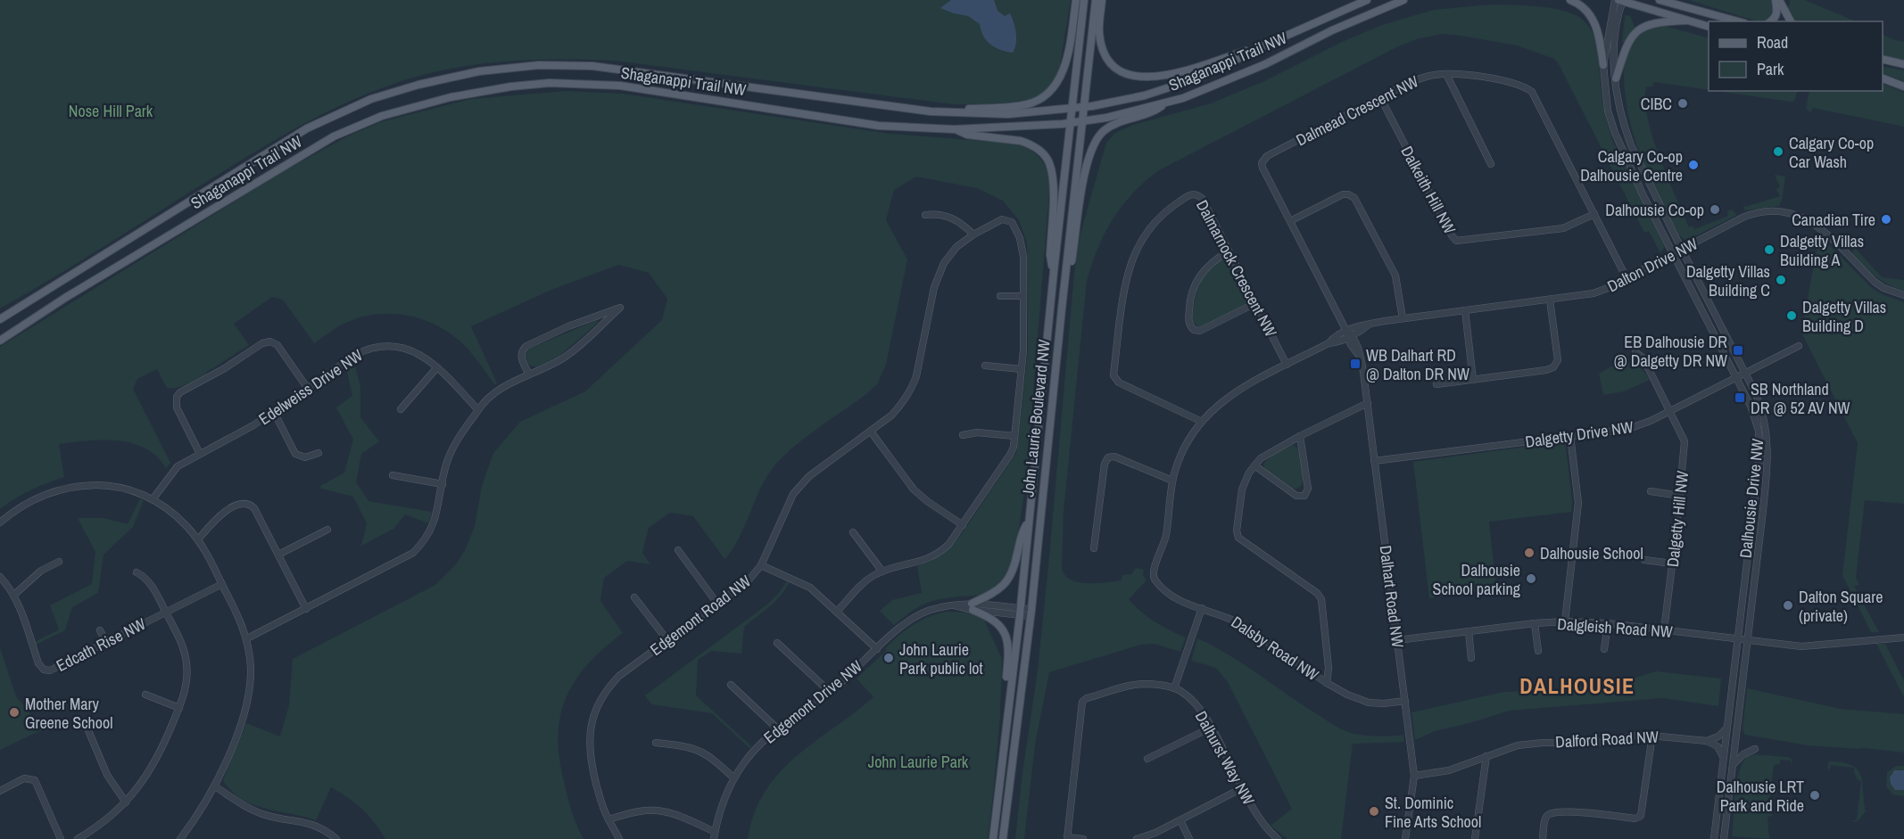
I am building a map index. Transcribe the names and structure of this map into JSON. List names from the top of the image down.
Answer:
{
  "streets": {
    "main road": ["Shaganappi Trail NW", "John Laurie Boulevard NW"],
    "street": [
      "Dalmead Crescent NW",
      "Dalkeith Hill NW",
      "Dalton Drive NW",
      "Dalmarnock Crescent NW",
      "Edelweiss Drive NW",
      "Dalgetty Drive NW",
      "Dalhousie Drive NW",
      "Dalgetty Hill NW",
      "Dalhart Road NW",
      "Edgemont Road NW",
      "Dalgleish Road NW",
      "Edcath Rise NW",
      "Dalsby Road NW",
      "Edgemont Drive NW",
      "Dalford Road NW",
      "Dalhurst Way NW"
    ]
  },
  "crossings": [
    ["Shaganappi Trail NW", "John Laurie Boulevard NW"],
    ["Dalmead Crescent NW", "Dalkeith Hill NW"],
    ["Dalmead Crescent NW", "Dalton Drive NW"],
    ["Dalmead Crescent NW", "Dalhart Road NW"],
    ["Dalton Drive NW", "Dalmarnock Crescent NW"],
    ["Dalton Drive NW", "Dalhousie Drive NW"],
    ["Dalton Drive NW", "Dalhart Road NW"],
    ["Dalton Drive NW", "Dalsby Road NW"],
    ["John Laurie Boulevard NW", "Edgemont Drive NW"],
    ["Dalgetty Drive NW", "Dalhousie Drive NW"],
    ["Dalgetty Drive NW", "Dalgetty Hill NW"],
    ["Dalgetty Drive NW", "Dalhart Road NW"],
    ["Dalhousie Drive NW", "Dalgleish Road NW"],
    ["Dalgetty Hill NW", "Dalgleish Road NW"],
    ["Dalhart Road NW", "Dalgleish Road NW"],
    ["Dalhart Road NW", "Dalsby Road NW"],
    ["Dalhart Road NW", "Dalford Road NW"]
  ],
  "districts": ["DALHOUSIE"],
  "parks": ["Nose Hill Park", "John Laurie Park"],
  "places": {
    "other": [
      "CIBC",
      "Calgary Co-op Car Wash",
      "Calgary Co-op Dalhousie Centre",
      "Dalhousie Co-op",
      "Canadian Tire",
      "Dalgetty Villas Building A",
      "Dalgetty Villas Building C",
      "Dalgetty Villas Building D",
      "Dalhousie School",
      "Dalhousie School parking",
      "Dalton Square (private)",
      "John Laurie Park public lot",
      "Mother Mary Greene School",
      "Dalhousie LRT Park and Ride",
      "St. Dominic Fine Arts School"
    ],
    "transit": ["EB Dalhousie DR @ Dalgetty DR NW", "WB Dalhart RD @ Dalton DR NW", "SB Northland DR @ 52 AV NW"]
  },
  "legend": ["Road", "Park"]
}
